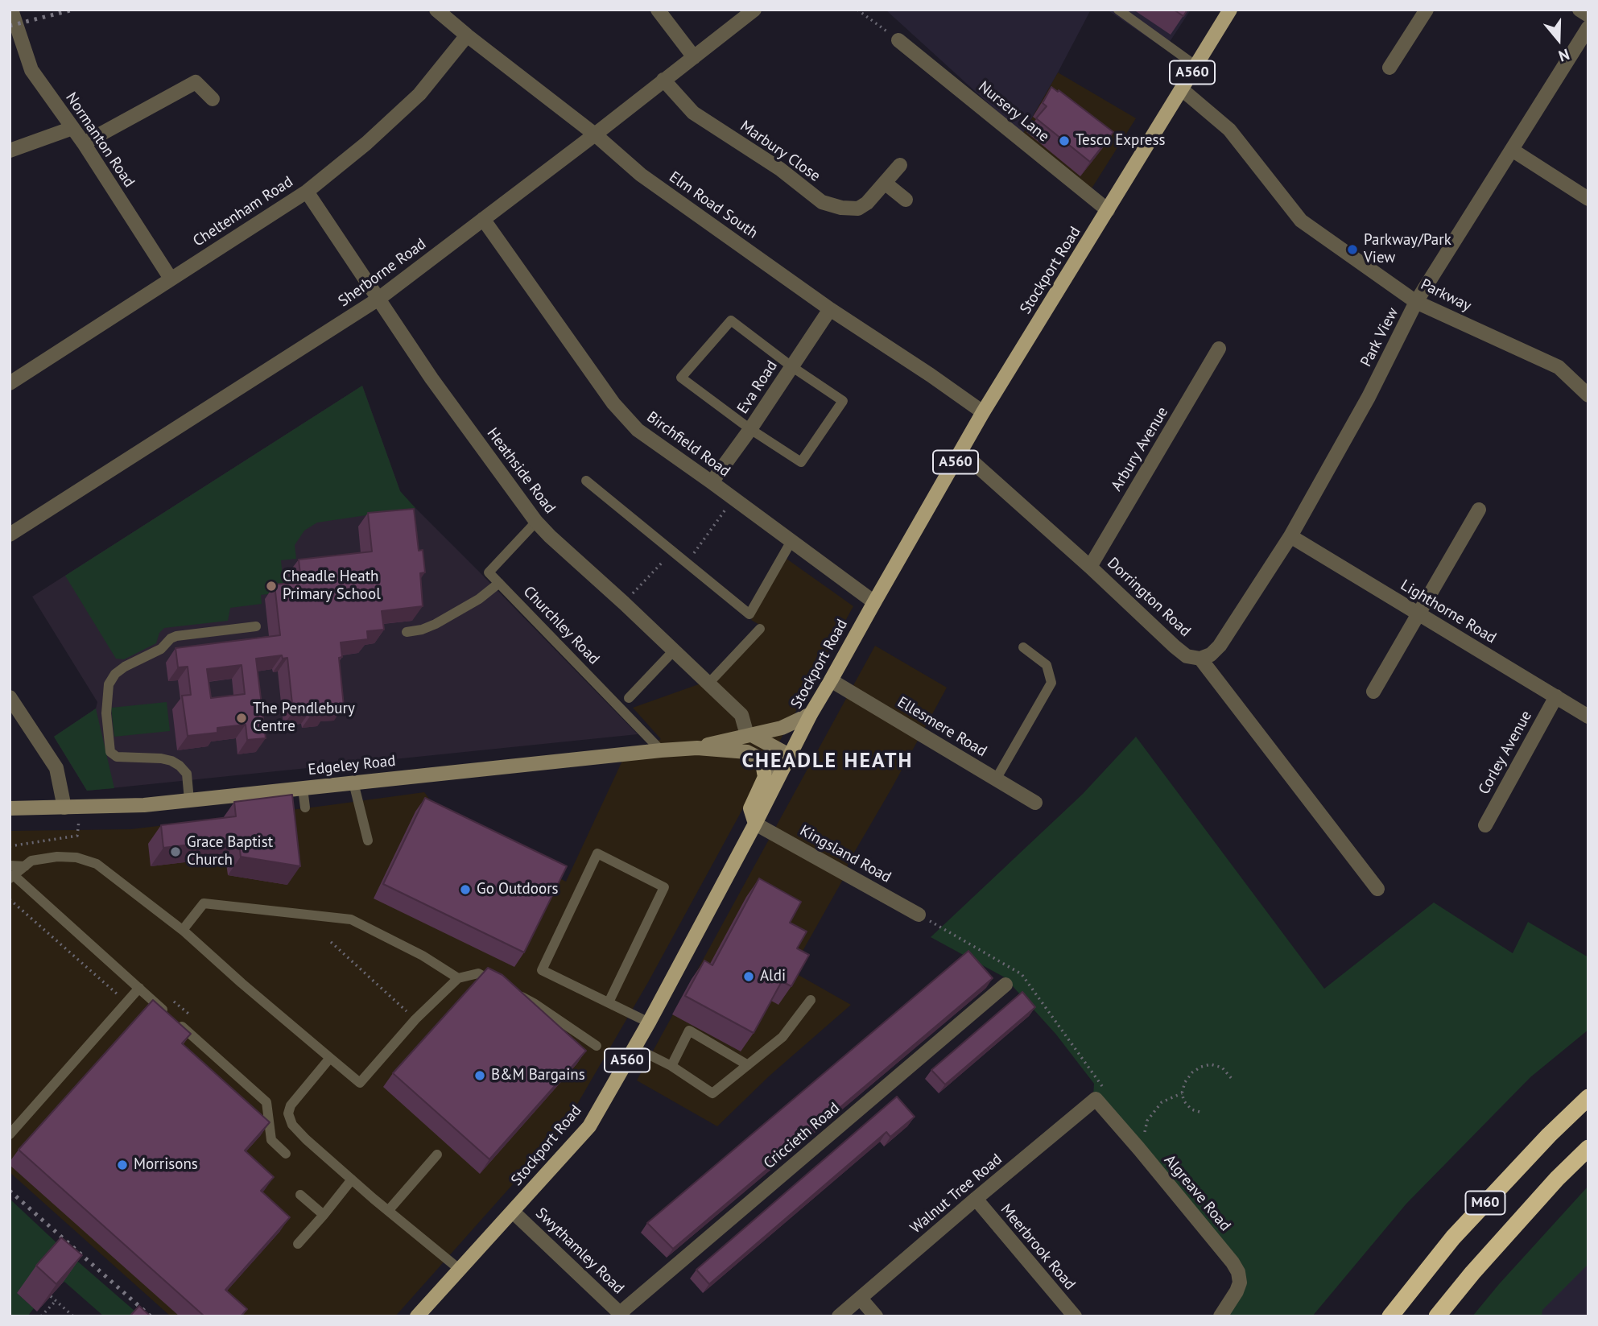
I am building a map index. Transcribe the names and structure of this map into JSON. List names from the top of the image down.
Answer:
{
  "streets": {
    "highway": ["M60"],
    "main road": ["A560", "Stockport Road", "Edgeley Road"],
    "street": [
      "Nursery Lane",
      "Normanton Road",
      "Marbury Close",
      "Elm Road South",
      "Cheltenham Road",
      "Sherborne Road",
      "Parkway",
      "Park View",
      "Eva Road",
      "Birchfield Road",
      "Arbury Avenue",
      "Heathside Road",
      "Dorrington Road",
      "Lighthorne Road",
      "Ellesmere Road",
      "Corley Avenue",
      "Kingsland Road",
      "Criccieth Road",
      "Algreave Road",
      "Walnut Tree Road",
      "Meerbrook Road",
      "Swythamley Road"
    ],
    "lane": ["Churchley Road"]
  },
  "crossings": [
    ["A560", "Stockport Road"],
    ["A560", "Edgeley Road"],
    ["A560", "Kingsland Road"],
    ["Nursery Lane", "Stockport Road"],
    ["Normanton Road", "Cheltenham Road"],
    ["Marbury Close", "Sherborne Road"],
    ["Elm Road South", "Cheltenham Road"],
    ["Elm Road South", "Stockport Road"],
    ["Elm Road South", "Sherborne Road"],
    ["Elm Road South", "Eva Road"],
    ["Cheltenham Road", "Heathside Road"],
    ["Stockport Road", "Parkway"],
    ["Stockport Road", "Birchfield Road"],
    ["Stockport Road", "Dorrington Road"],
    ["Stockport Road", "Ellesmere Road"],
    ["Stockport Road", "Edgeley Road"],
    ["Stockport Road", "Kingsland Road"],
    ["Stockport Road", "Swythamley Road"],
    ["Sherborne Road", "Birchfield Road"],
    ["Sherborne Road", "Heathside Road"],
    ["Parkway", "Park View"],
    ["Park View", "Dorrington Road"],
    ["Park View", "Lighthorne Road"],
    ["Eva Road", "Birchfield Road"],
    ["Arbury Avenue", "Dorrington Road"],
    ["Heathside Road", "Edgeley Road"],
    ["Lighthorne Road", "Corley Avenue"],
    ["Churchley Road", "Edgeley Road"],
    ["Criccieth Road", "Swythamley Road"],
    ["Algreave Road", "Walnut Tree Road"],
    ["Walnut Tree Road", "Meerbrook Road"]
  ],
  "districts": ["CHEADLE HEATH"],
  "places": [
    "Tesco Express",
    "Parkway/Park View",
    "Cheadle Heath Primary School",
    "The Pendlebury Centre",
    "Grace Baptist Church",
    "Go Outdoors",
    "Aldi",
    "B&M Bargains",
    "Morrisons"
  ],
  "north": "bottom"
}
